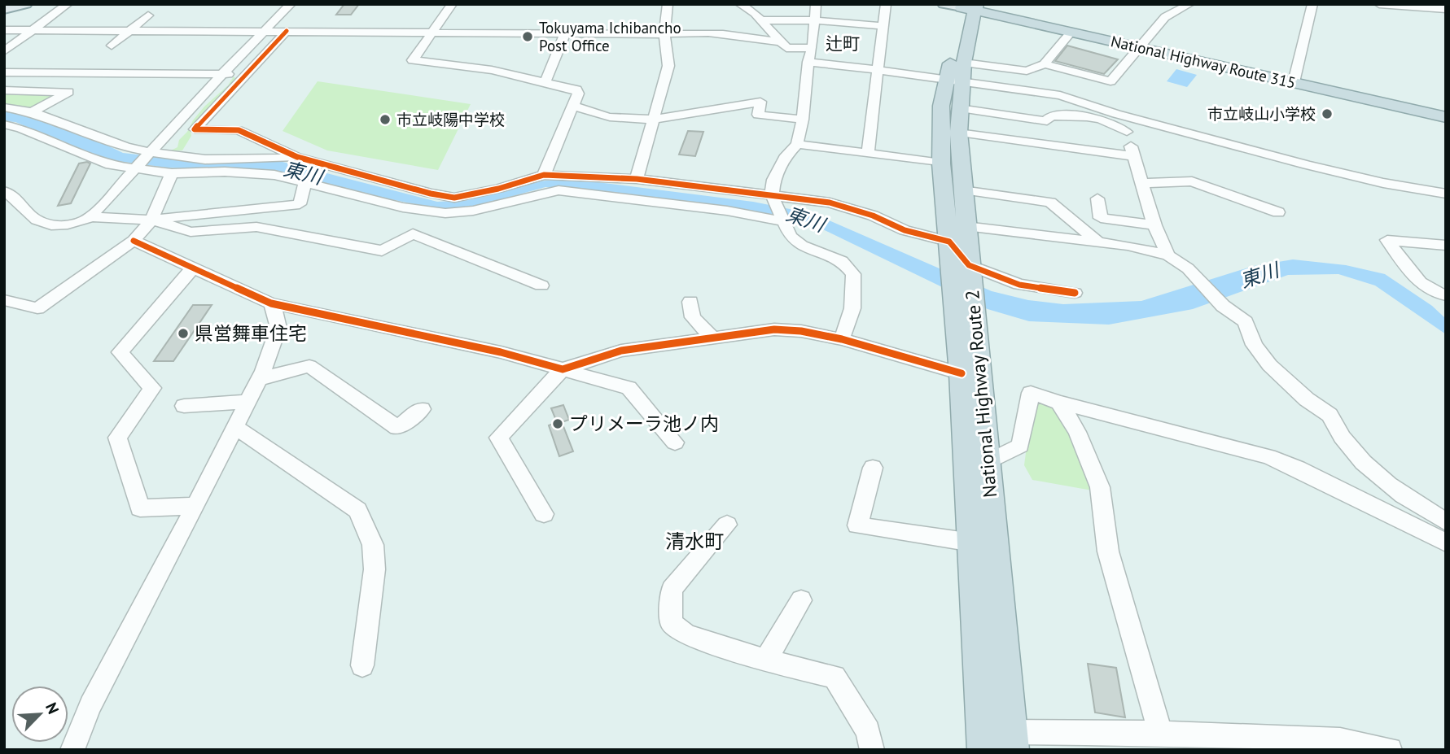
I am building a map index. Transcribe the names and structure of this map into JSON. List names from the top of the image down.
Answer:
{
  "streets": {
    "highway": ["National Highway Route 315", "National Highway Route 2"]
  },
  "crossings": [
    ["National Highway Route 315", "National Highway Route 2"]
  ],
  "districts": ["辻町", "清水町"],
  "water": ["東川"],
  "places": [
    "Tokuyama Ichibancho Post Office",
    "市立岐山小学校",
    "市立岐陽中学校",
    "県営舞車住宅",
    "プリメーラ池ノ内"
  ],
  "north": "top right"
}
